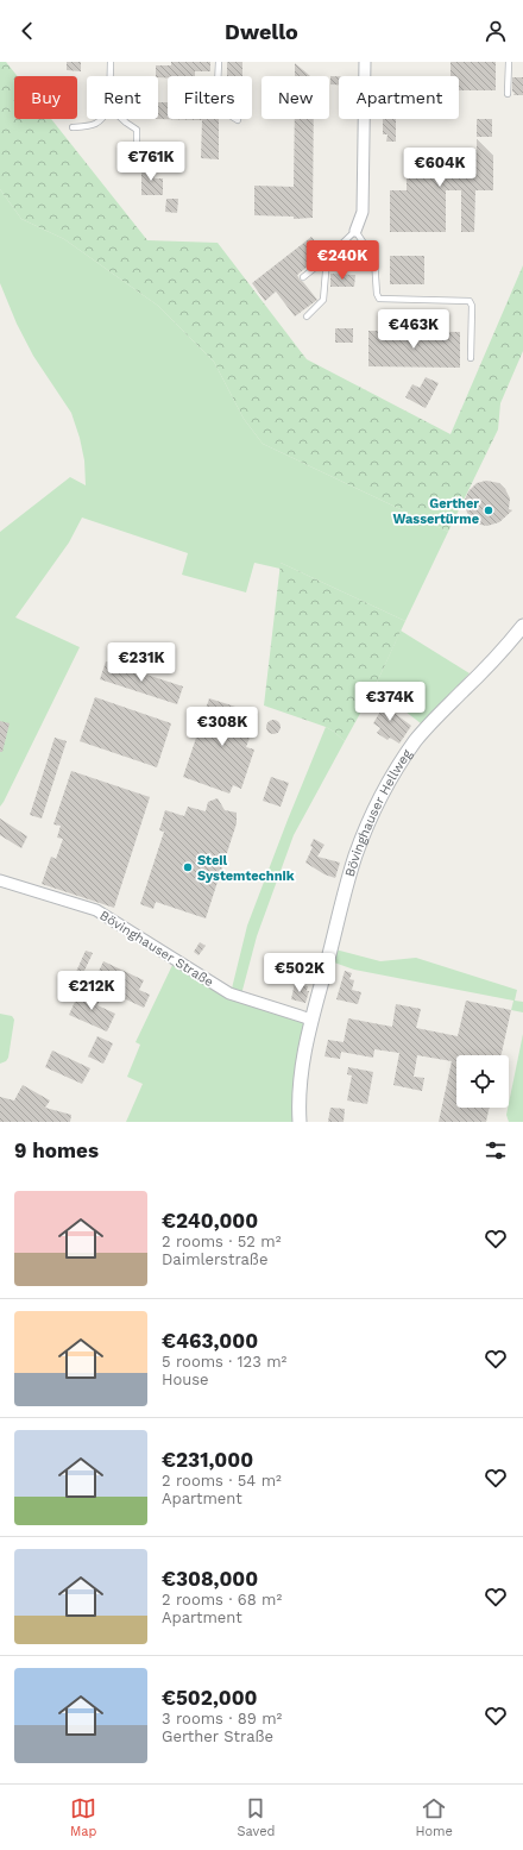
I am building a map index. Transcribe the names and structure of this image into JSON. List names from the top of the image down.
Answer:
{
  "streets": {
    "street": ["Bövinghauser Hellweg", "Bövinghauser Straße"]
  },
  "crossings": [
    ["Bövinghauser Hellweg", "Bövinghauser Straße"]
  ],
  "places": ["Gerther Wassertürme", "Steil Systemtechnik"],
  "page": {
    "header": "Dwello",
    "chip": [
      "Buy",
      "Rent",
      "Filters",
      "New",
      "Apartment"
    ],
    "price": [
      "€761K",
      "€604K",
      "€240K",
      "€463K",
      "€231K",
      "€374K",
      "€308K",
      "€502K",
      "€212K"
    ],
    "heading": "9 homes",
    "list": [
      {
        "name": "€240,000",
        "note": "2 rooms · 52 m² · Daimlerstraße"
      },
      {
        "name": "€463,000",
        "note": "5 rooms · 123 m² · House"
      },
      {
        "name": "€231,000",
        "note": "2 rooms · 54 m² · Apartment"
      },
      {
        "name": "€308,000",
        "note": "2 rooms · 68 m² · Apartment"
      },
      {
        "name": "€502,000",
        "note": "3 rooms · 89 m² · Gerther Straße"
      }
    ],
    "tabs": ["Map", "Saved", "Home"]
  }
}
